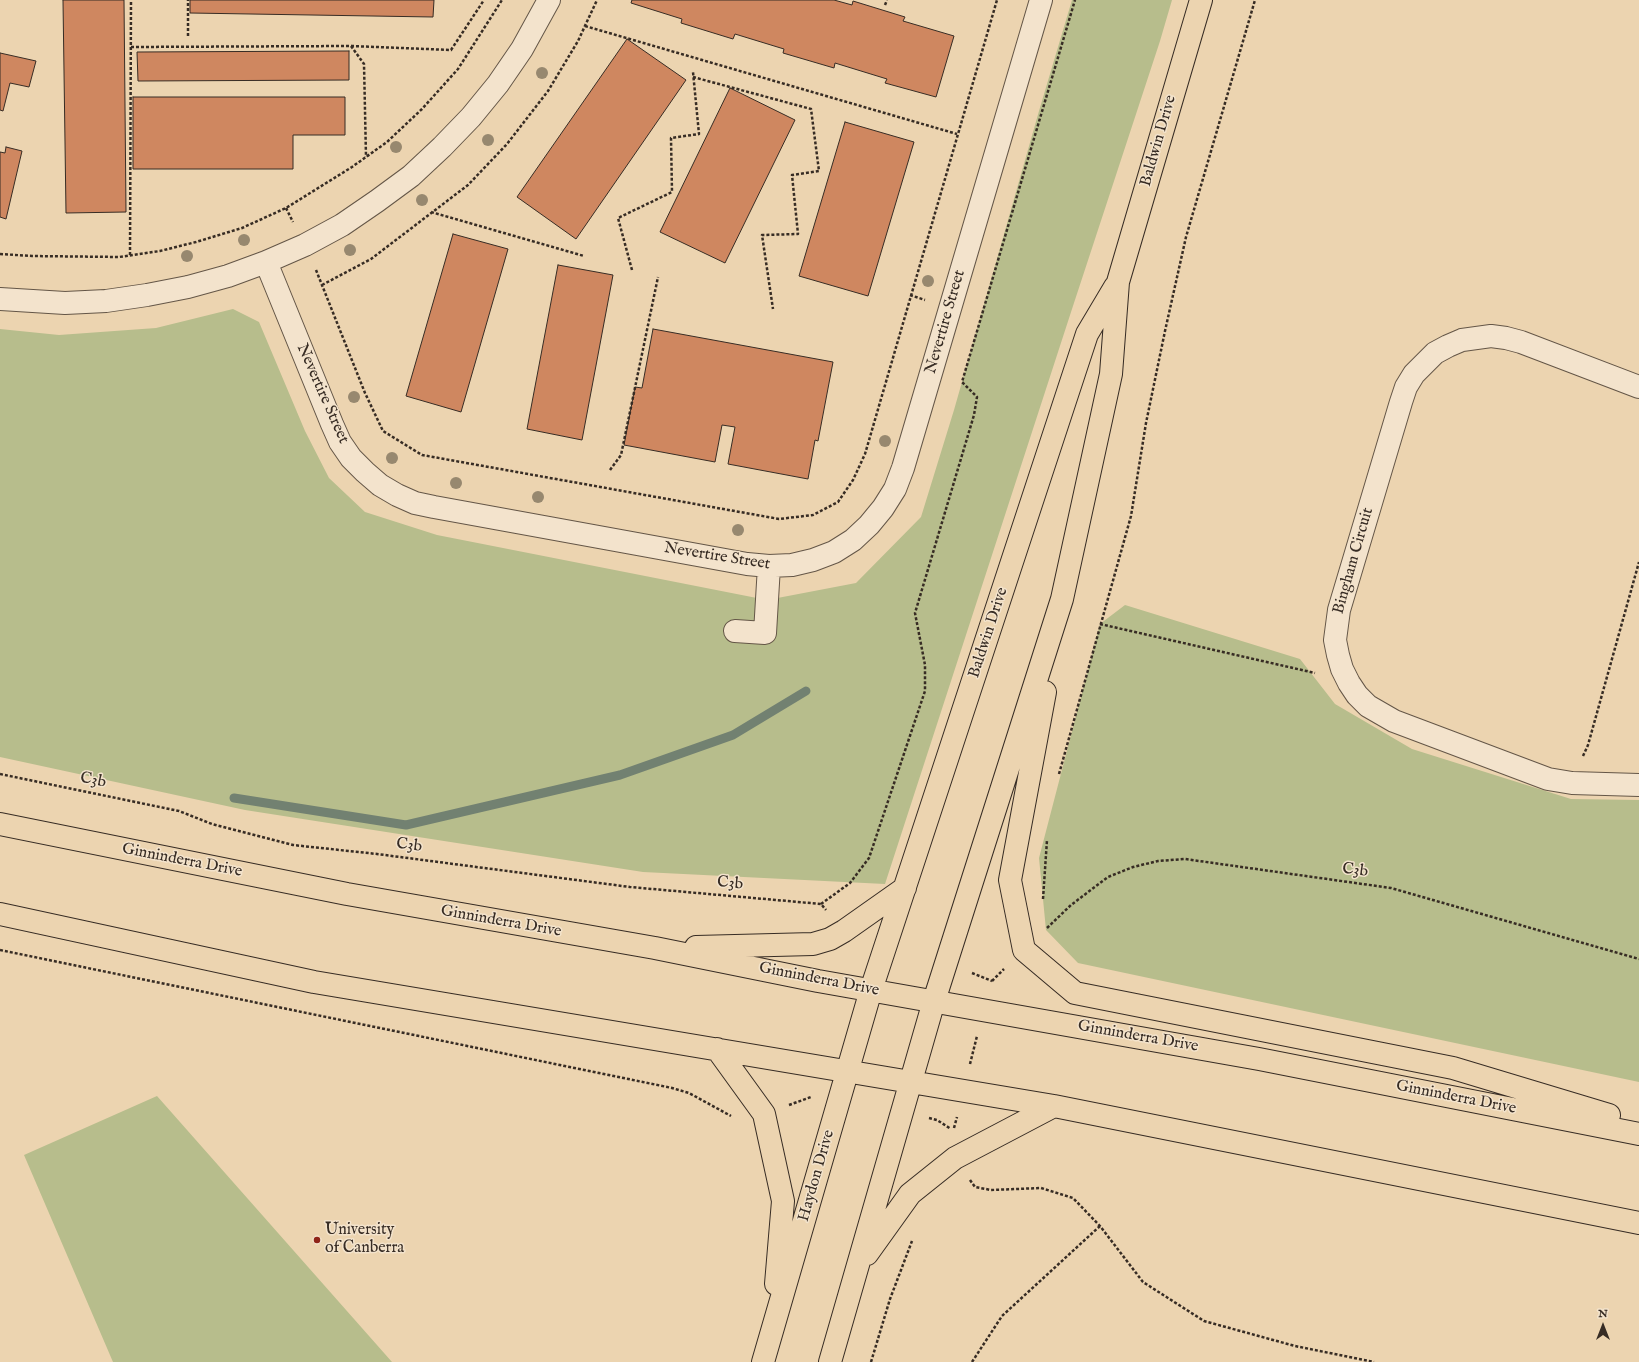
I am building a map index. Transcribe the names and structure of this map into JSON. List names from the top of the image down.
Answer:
{
  "streets": {
    "main road": ["Baldwin Drive", "Ginninderra Drive", "Haydon Drive"],
    "street": ["Nevertire Street", "Bingham Circuit"],
    "path": ["C3b"]
  },
  "crossings": [
    ["Baldwin Drive", "Ginninderra Drive"],
    ["Baldwin Drive", "Haydon Drive"],
    ["Ginninderra Drive", "Haydon Drive"]
  ],
  "places": ["University of Canberra"],
  "north": "top"
}
